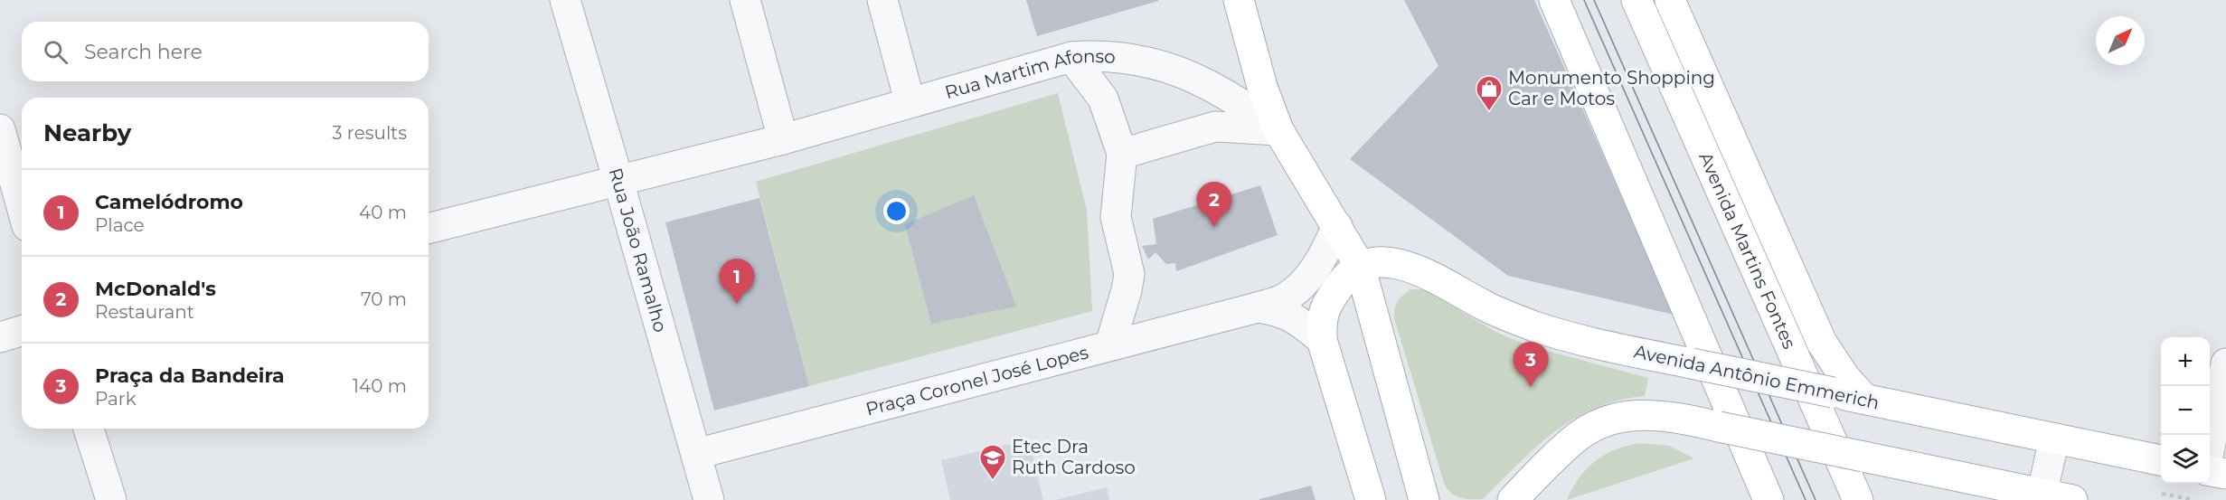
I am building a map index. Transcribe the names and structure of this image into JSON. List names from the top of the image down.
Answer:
{
  "streets": {
    "main road": ["Rua Martim Afonso", "Avenida Martins Fontes", "Avenida Antônio Emmerich"],
    "street": ["Rua João Ramalho", "Praça Coronel José Lopes"]
  },
  "crossings": [
    ["Rua Martim Afonso", "Rua João Ramalho"],
    ["Rua Martim Afonso", "Avenida Antônio Emmerich"],
    ["Rua Martim Afonso", "Praça Coronel José Lopes"],
    ["Rua João Ramalho", "Praça Coronel José Lopes"],
    ["Avenida Martins Fontes", "Avenida Antônio Emmerich"]
  ],
  "places": {
    "shop": ["Monumento Shopping Car e Motos"],
    "school or university": ["Etec Dra Ruth Cardoso"]
  },
  "north": "top right",
  "page": {
    "search": "Search here",
    "heading": ["Nearby", "3 results"],
    "list": [
      {
        "mark": "1",
        "name": "Camelódromo",
        "note": "Place",
        "value": "40 m"
      },
      {
        "mark": "2",
        "name": "McDonald's",
        "note": "Restaurant",
        "value": "70 m"
      },
      {
        "mark": "3",
        "name": "Praça da Bandeira",
        "note": "Park",
        "value": "140 m"
      }
    ],
    "pins": ["2", "1", "3"],
    "map_buttons": ["+", "−"]
  }
}
